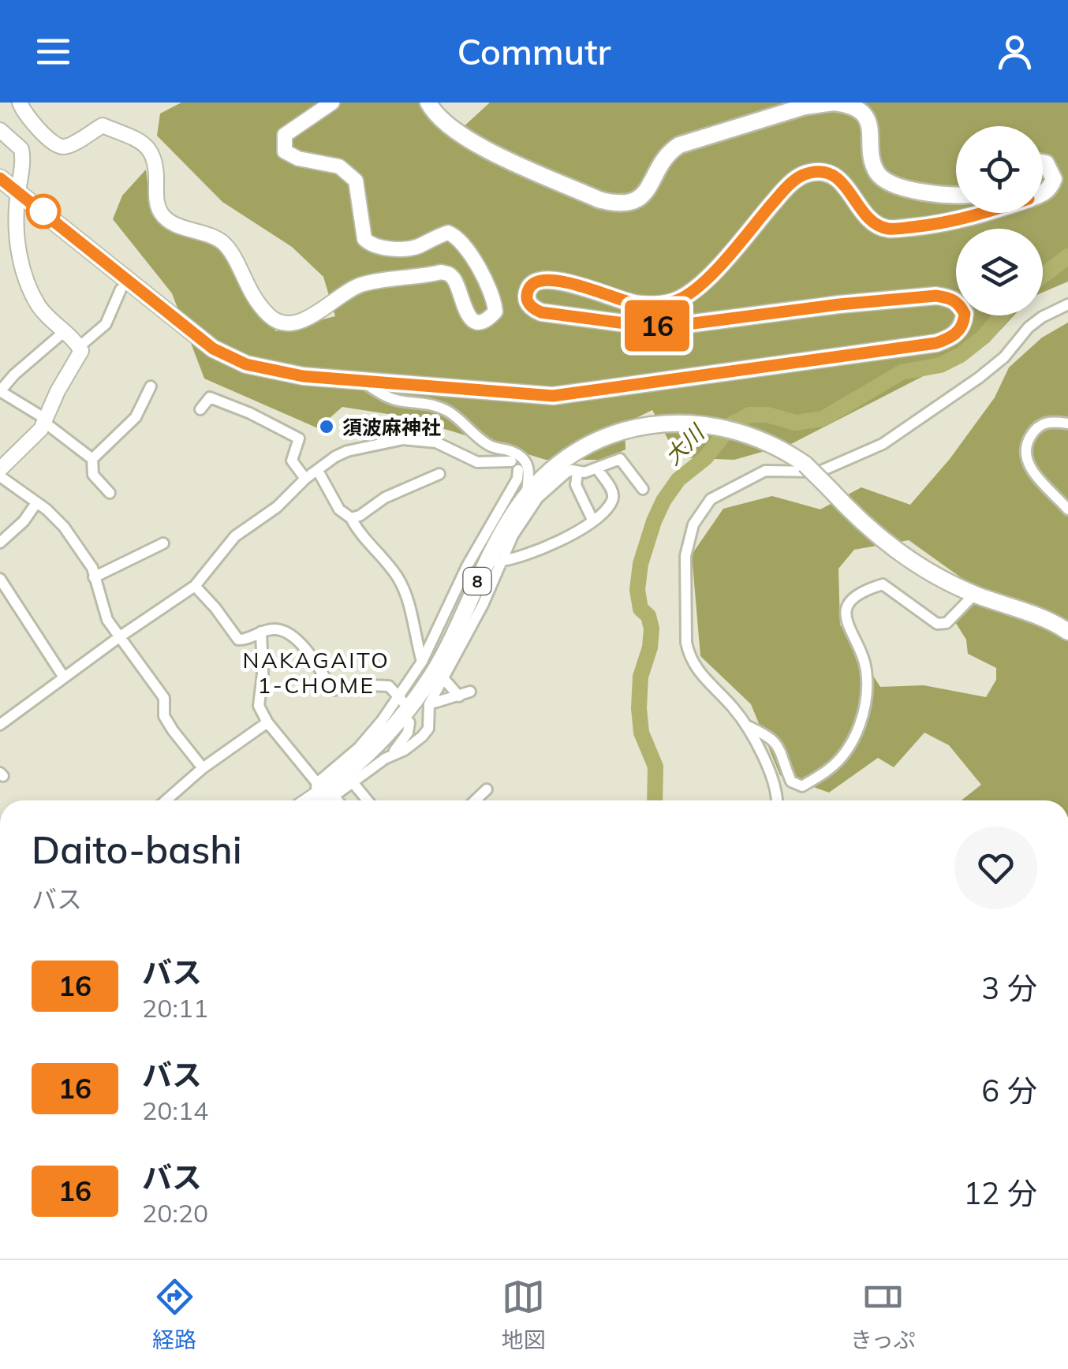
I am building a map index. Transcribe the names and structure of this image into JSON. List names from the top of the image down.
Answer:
{
  "streets": {
    "main road": ["8"]
  },
  "districts": ["NAKAGAITO 1-CHOME"],
  "water": ["大川"],
  "places": ["須波麻神社"],
  "lines": ["bus line 16"],
  "page": {
    "header": "Commutr",
    "on_map": "16",
    "heading": ["Daito-bashi", "バス"],
    "list": [
      {
        "mark": "16",
        "name": "バス",
        "note": "20:11",
        "value": "3 分"
      },
      {
        "mark": "16",
        "name": "バス",
        "note": "20:14",
        "value": "6 分"
      },
      {
        "mark": "16",
        "name": "バス",
        "note": "20:20",
        "value": "12 分"
      }
    ],
    "tabs": ["経路", "地図", "きっぷ"]
  }
}
